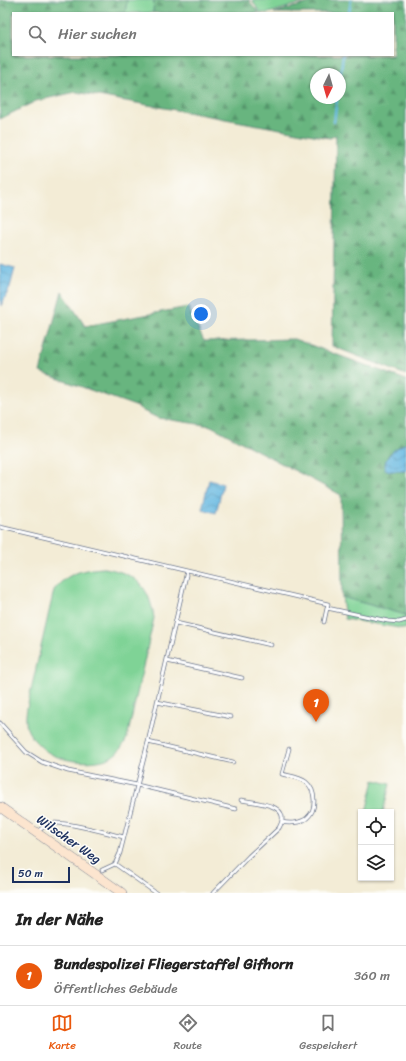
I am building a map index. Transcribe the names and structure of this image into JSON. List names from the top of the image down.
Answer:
{
  "streets": {
    "street": ["Wilscher Weg"]
  },
  "scale_bar": "50 m",
  "north": "bottom",
  "page": {
    "search": "Hier suchen",
    "pins": "1",
    "scale": "50 m",
    "heading": "In der Nähe",
    "list": [
      {
        "mark": "1",
        "name": "Bundespolizei Fliegerstaffel Gifhorn",
        "note": "Öffentliches Gebäude",
        "value": "360 m"
      }
    ],
    "nav": ["Karte", "Route", "Gespeichert"]
  }
}
